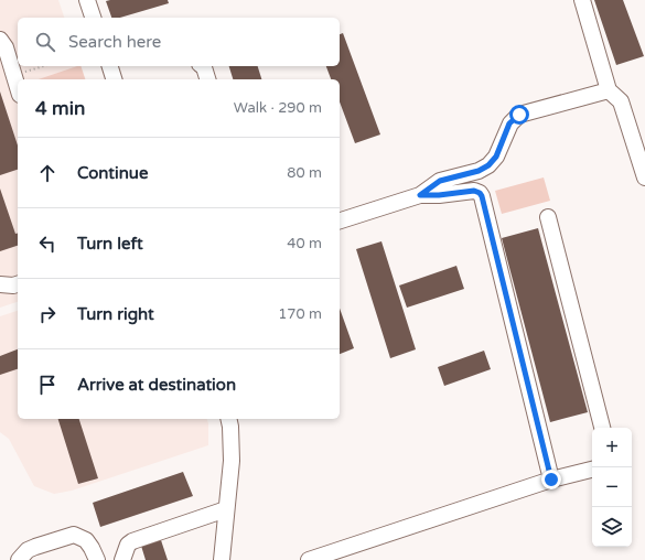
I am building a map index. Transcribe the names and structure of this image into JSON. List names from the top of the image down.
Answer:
{
  "page": {
    "search": "Search here",
    "heading": ["4 min", "Walk · 290 m"],
    "list": [
      ["Continue", "80 m"],
      ["Turn left", "40 m"],
      ["Turn right", "170 m"],
      "Arrive at destination"
    ],
    "map_buttons": ["+", "−"]
  }
}
